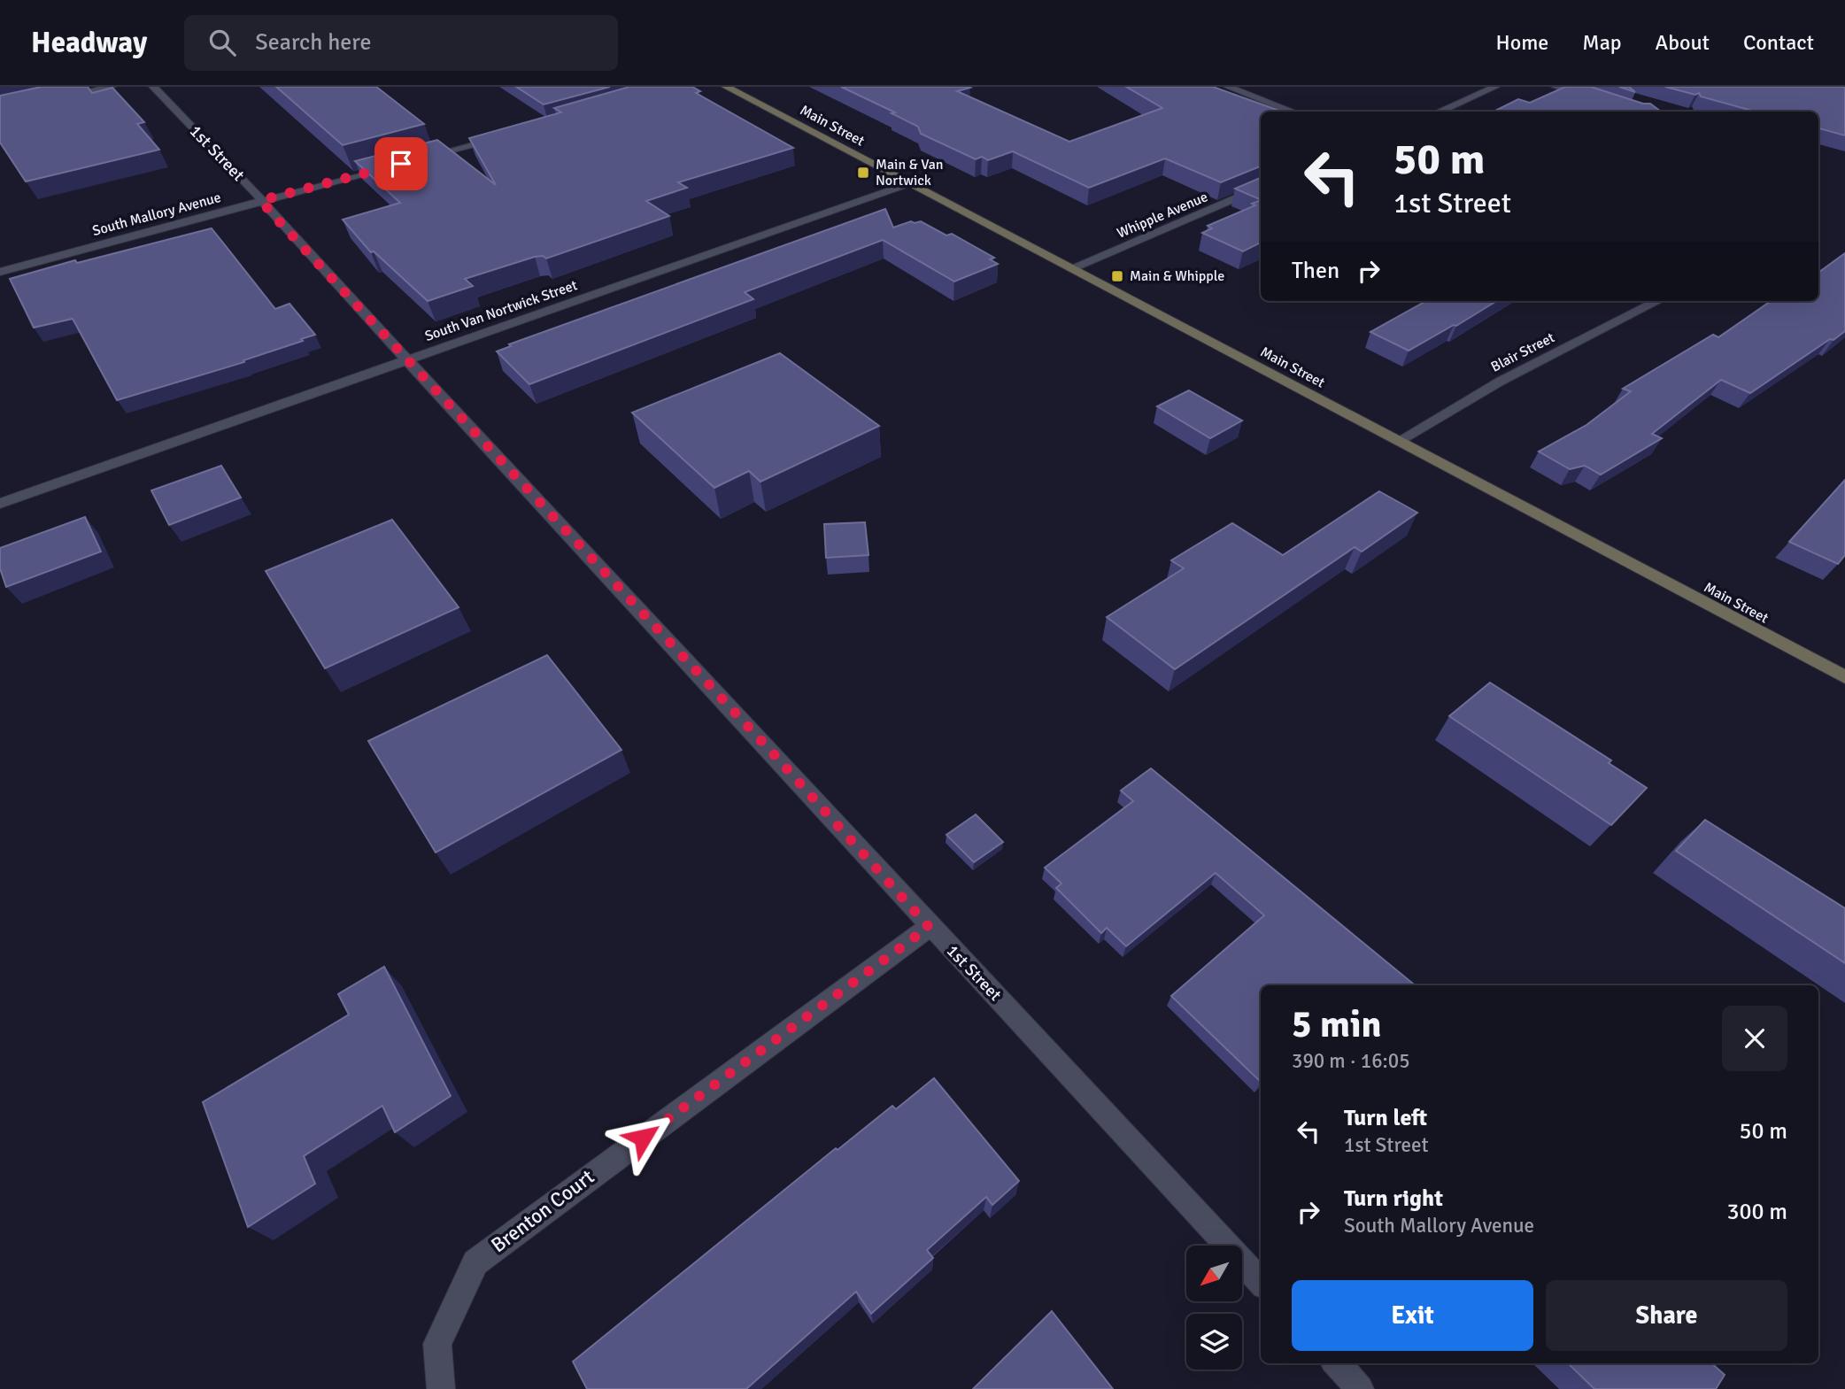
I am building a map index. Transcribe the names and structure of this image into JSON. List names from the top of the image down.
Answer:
{
  "streets": {
    "main road": ["Main Street"],
    "street": [
      "1st Street",
      "South Mallory Avenue",
      "Whipple Avenue",
      "South Van Nortwick Street",
      "Blair Street",
      "Brenton Court"
    ]
  },
  "crossings": [
    ["Main Street", "Whipple Avenue"],
    ["Main Street", "South Van Nortwick Street"],
    ["Main Street", "Blair Street"],
    ["1st Street", "South Mallory Avenue"],
    ["1st Street", "South Van Nortwick Street"],
    ["1st Street", "Brenton Court"]
  ],
  "places": {
    "transit": ["Main & Van Nortwick", "Main & Whipple"]
  },
  "north": "bottom left",
  "page": {
    "header": "Headway",
    "search": "Search here",
    "nav": [
      "Home",
      "Map",
      "About",
      "Contact"
    ],
    "turn": ["50 m", "1st Street"],
    "then": "Then",
    "heading": ["5 min", "390 m · 16:05"],
    "list": [
      {
        "name": "Turn left",
        "note": "1st Street",
        "value": "50 m"
      },
      {
        "name": "Turn right",
        "note": "South Mallory Avenue",
        "value": "300 m"
      }
    ],
    "buttons": ["Exit", "Share"]
  }
}
